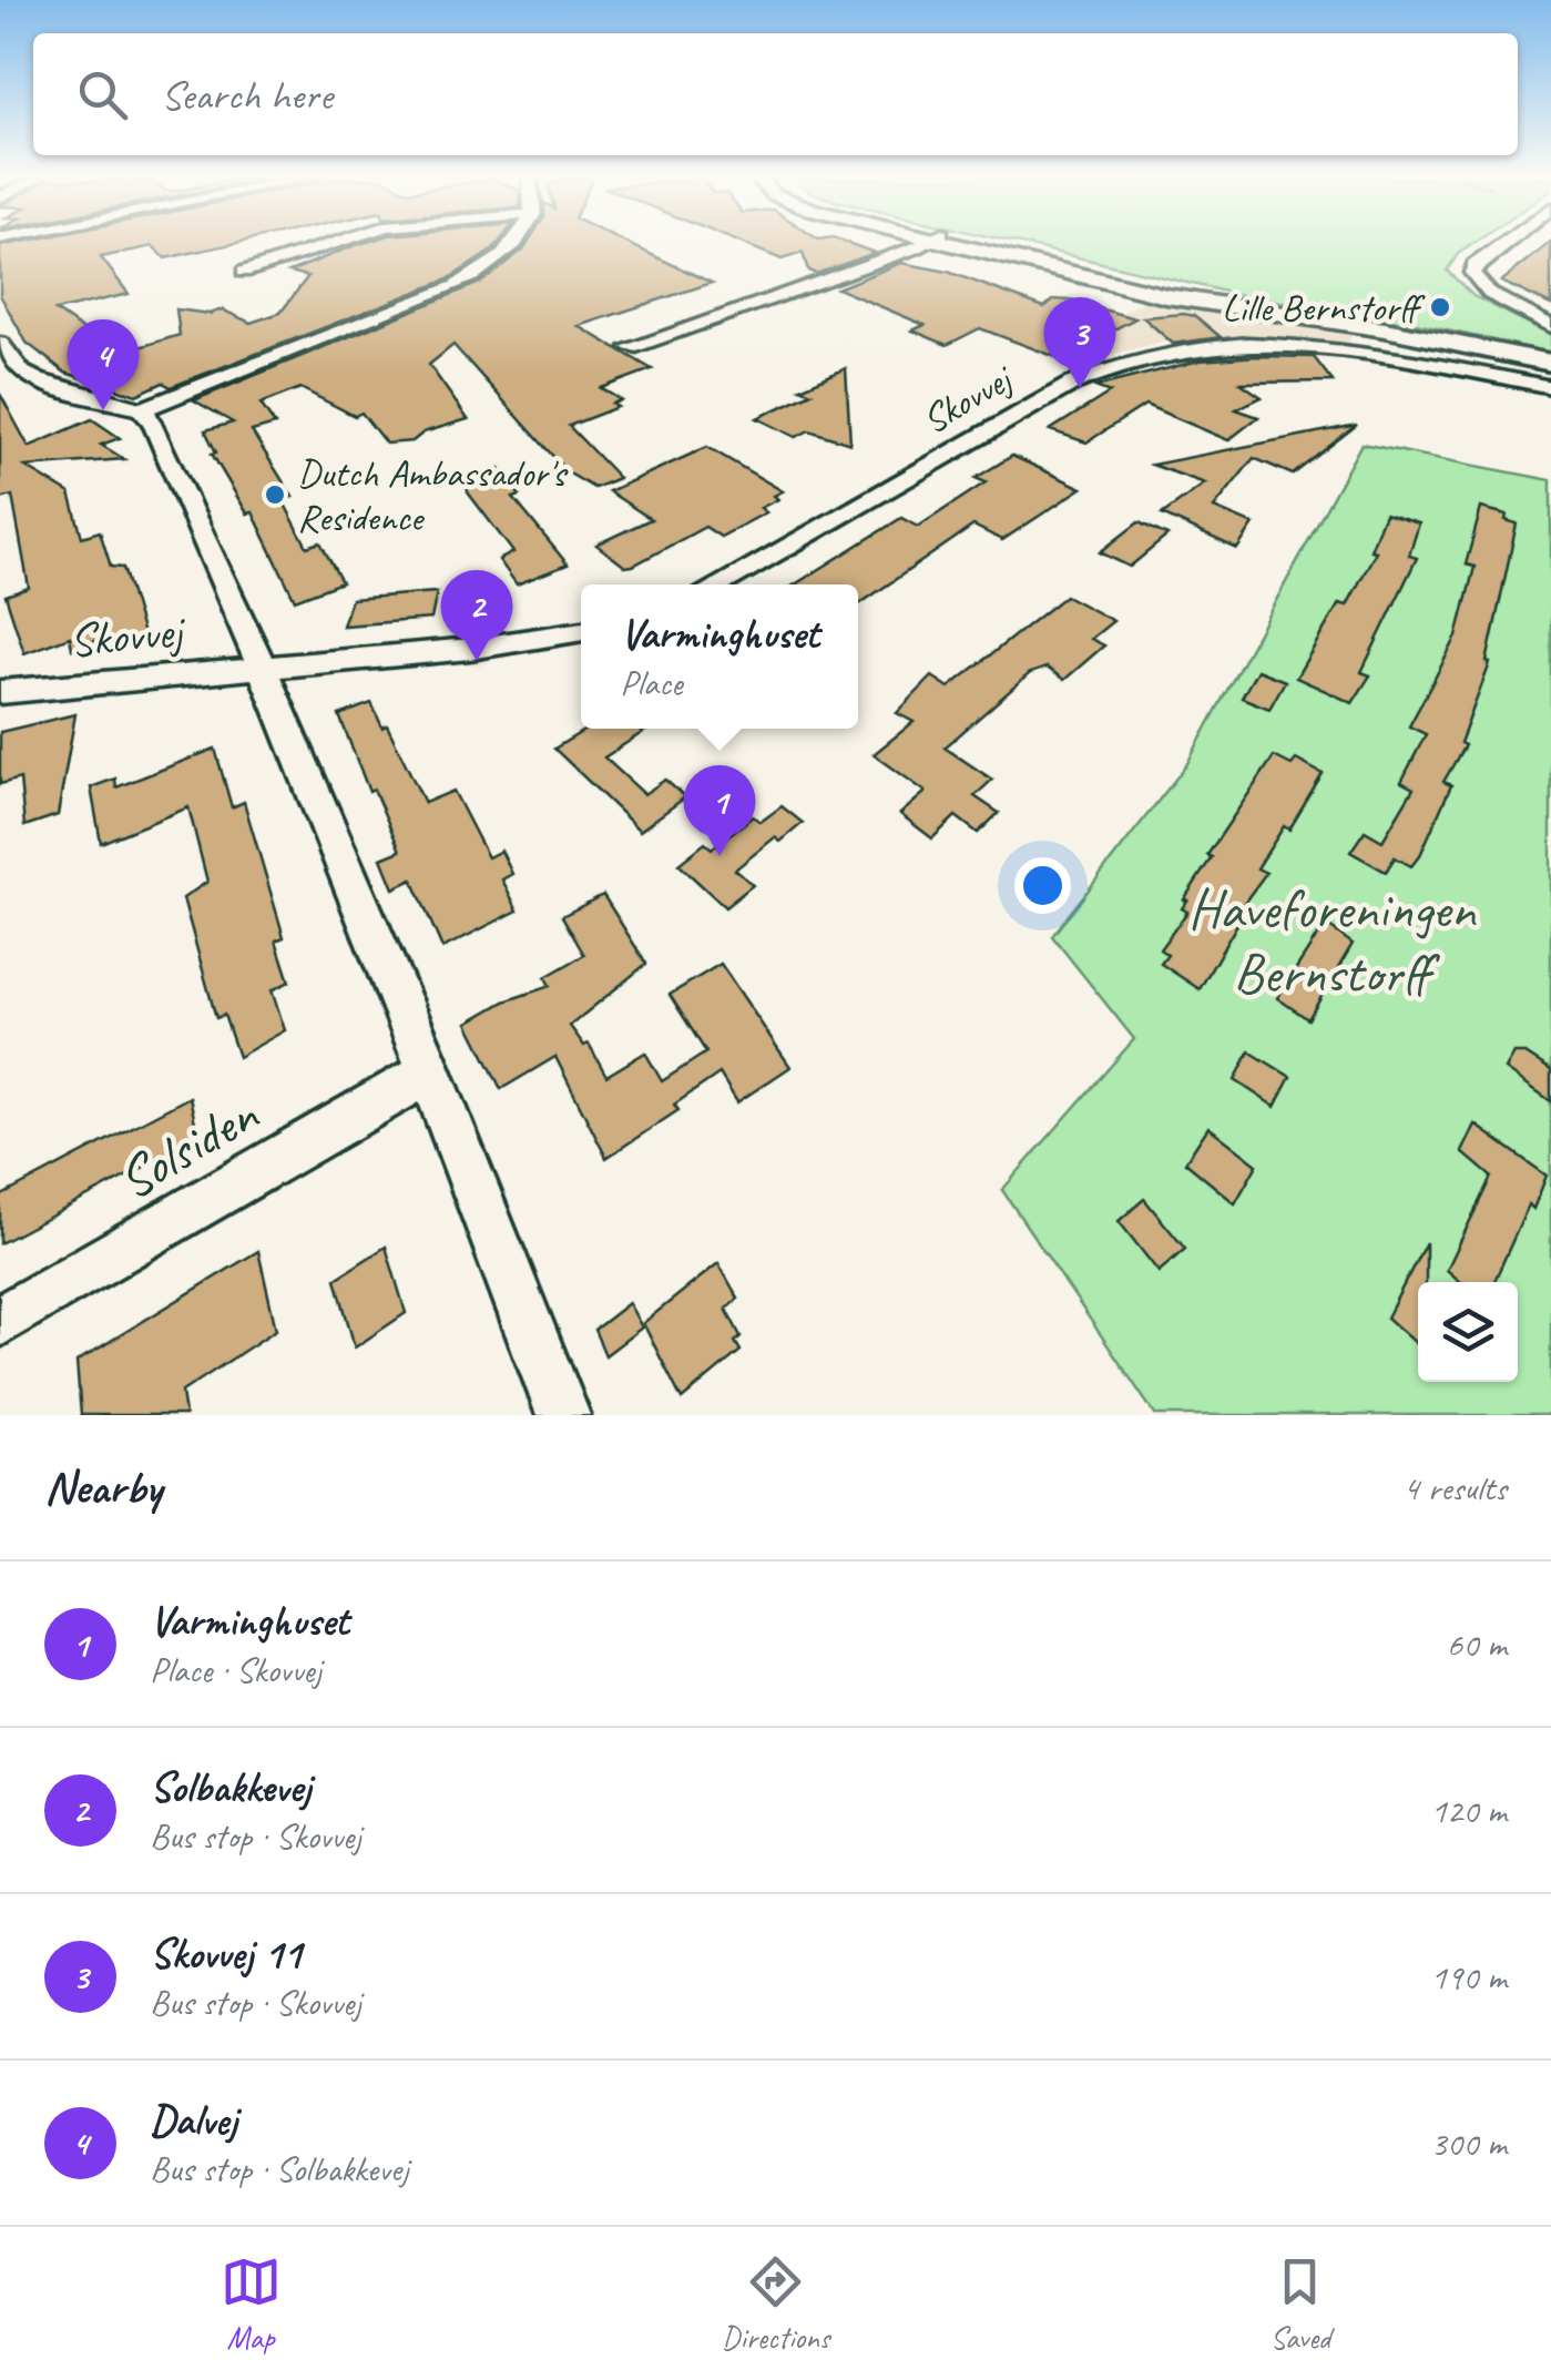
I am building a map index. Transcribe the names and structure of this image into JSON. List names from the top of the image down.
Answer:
{
  "streets": {
    "street": ["Skovvej", "Solsiden"]
  },
  "parks": ["Haveforeningen Bernstorff"],
  "places": ["Lille Bernstorff", "Dutch Ambassador's Residence"],
  "page": {
    "search": "Search here",
    "pins": [
      "3",
      "4",
      "2",
      "1"
    ],
    "popup": ["Varminghuset", "Place"],
    "heading": ["Nearby", "4 results"],
    "list": [
      {
        "mark": "1",
        "name": "Varminghuset",
        "note": "Place · Skovvej",
        "value": "60 m"
      },
      {
        "mark": "2",
        "name": "Solbakkevej",
        "note": "Bus stop · Skovvej",
        "value": "120 m"
      },
      {
        "mark": "3",
        "name": "Skovvej 11",
        "note": "Bus stop · Skovvej",
        "value": "190 m"
      },
      {
        "mark": "4",
        "name": "Dalvej",
        "note": "Bus stop · Solbakkevej",
        "value": "300 m"
      }
    ],
    "nav": ["Map", "Directions", "Saved"]
  }
}
